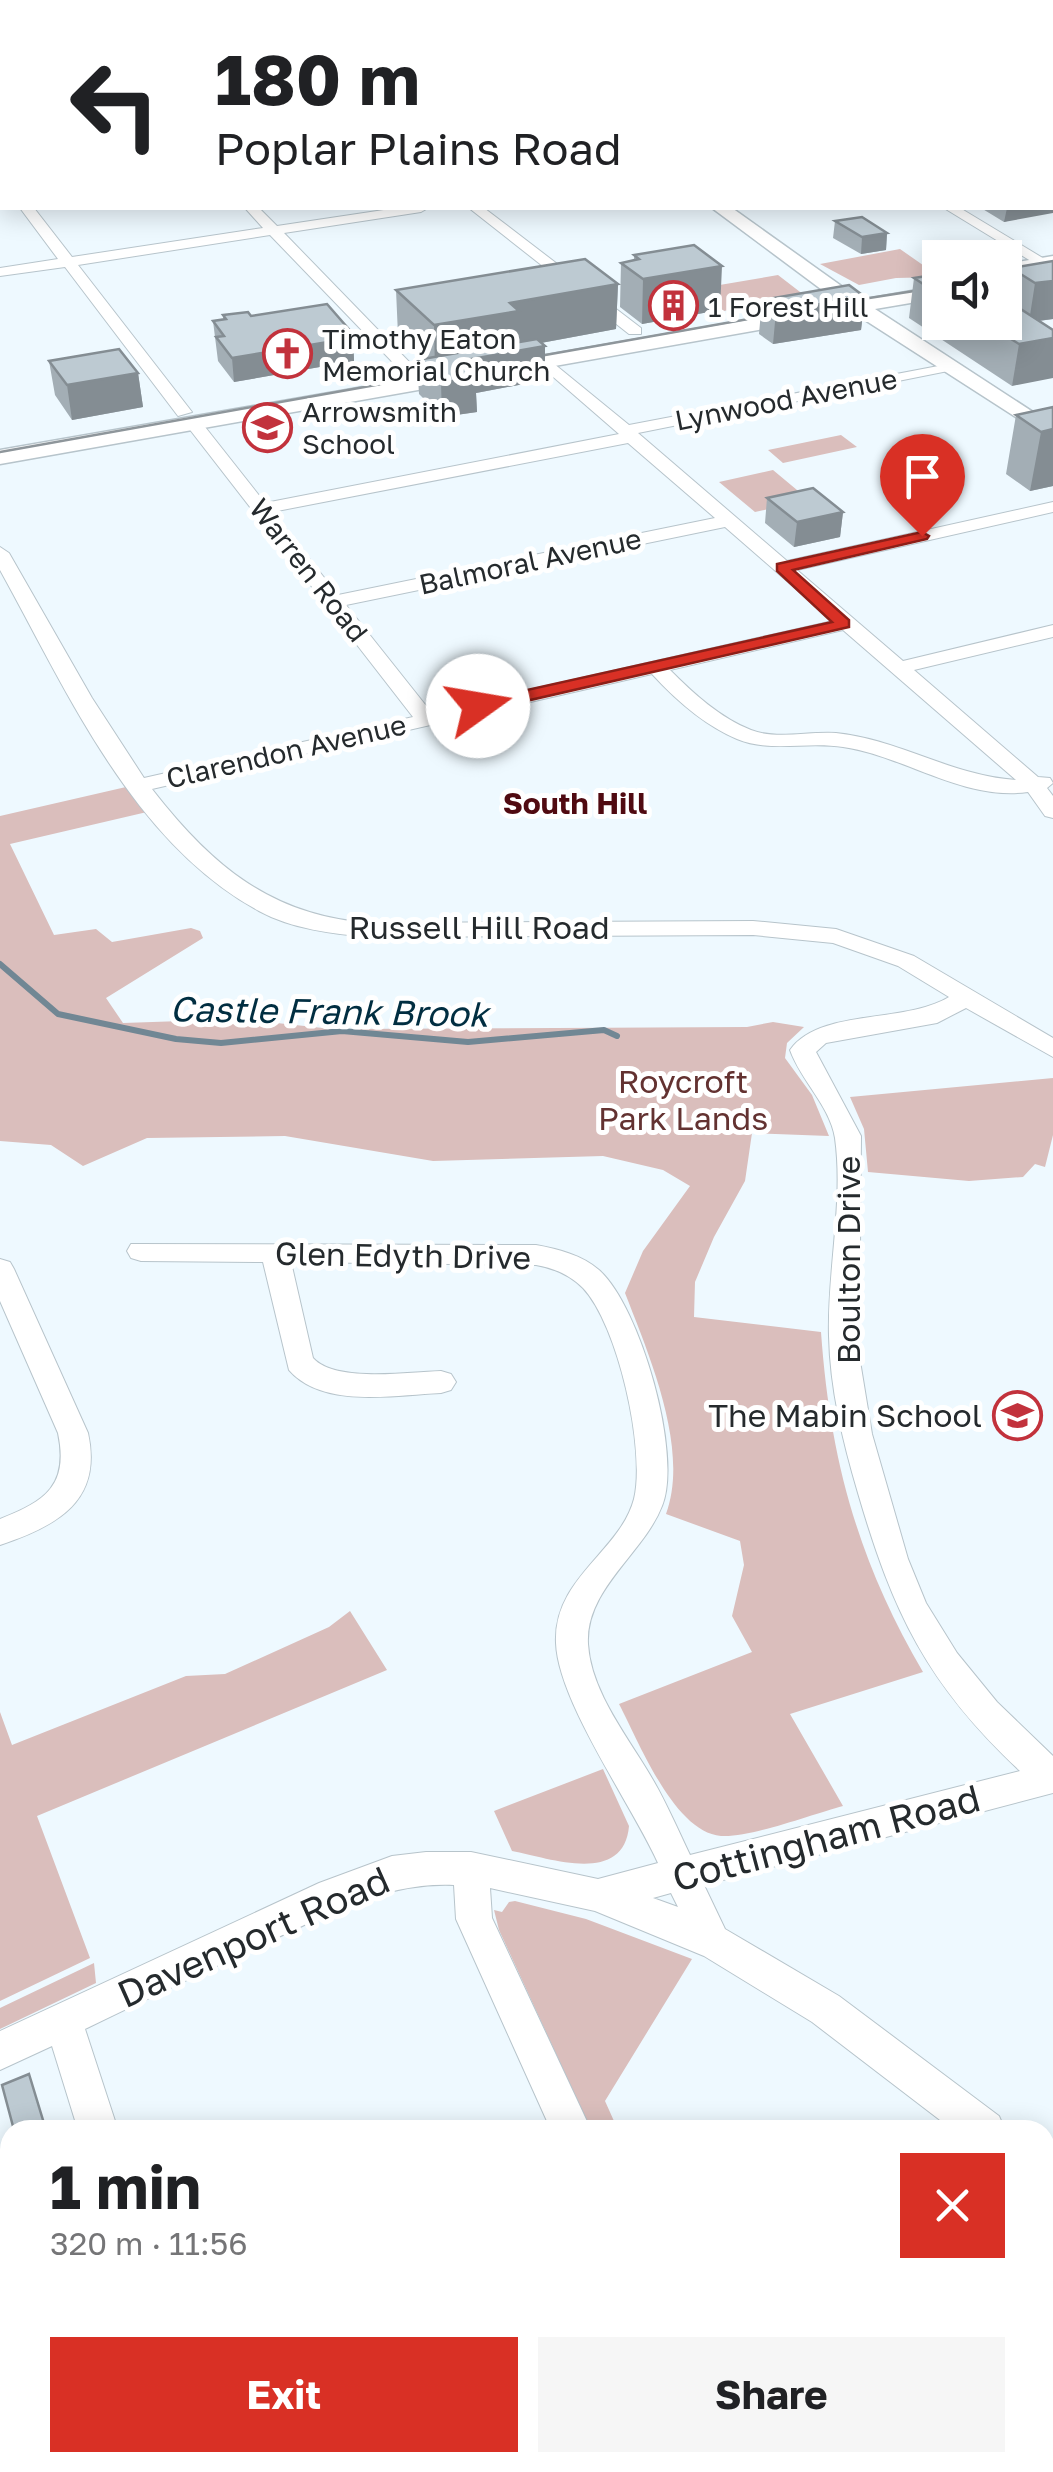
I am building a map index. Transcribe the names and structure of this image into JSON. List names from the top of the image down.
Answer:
{
  "streets": {
    "street": [
      "Lynwood Avenue",
      "Balmoral Avenue",
      "Warren Road",
      "Clarendon Avenue",
      "Russell Hill Road",
      "Glen Edyth Drive",
      "Boulton Drive",
      "Cottingham Road",
      "Davenport Road"
    ]
  },
  "crossings": [
    ["Lynwood Avenue", "Warren Road"],
    ["Balmoral Avenue", "Warren Road"],
    ["Warren Road", "Clarendon Avenue"],
    ["Clarendon Avenue", "Russell Hill Road"],
    ["Russell Hill Road", "Boulton Drive"],
    ["Glen Edyth Drive", "Cottingham Road"],
    ["Glen Edyth Drive", "Davenport Road"],
    ["Boulton Drive", "Cottingham Road"],
    ["Cottingham Road", "Davenport Road"]
  ],
  "districts": ["South Hill"],
  "water": ["Castle Frank Brook"],
  "parks": ["Roycroft Park Lands"],
  "places": {
    "building": ["1 Forest Hill"],
    "church": ["Timothy Eaton Memorial Church"],
    "school or university": ["Arrowsmith School", "The Mabin School"]
  },
  "page": {
    "turn": ["180 m", "Poplar Plains Road"],
    "heading": ["1 min", "320 m · 11:56"],
    "buttons": ["Exit", "Share"]
  }
}
